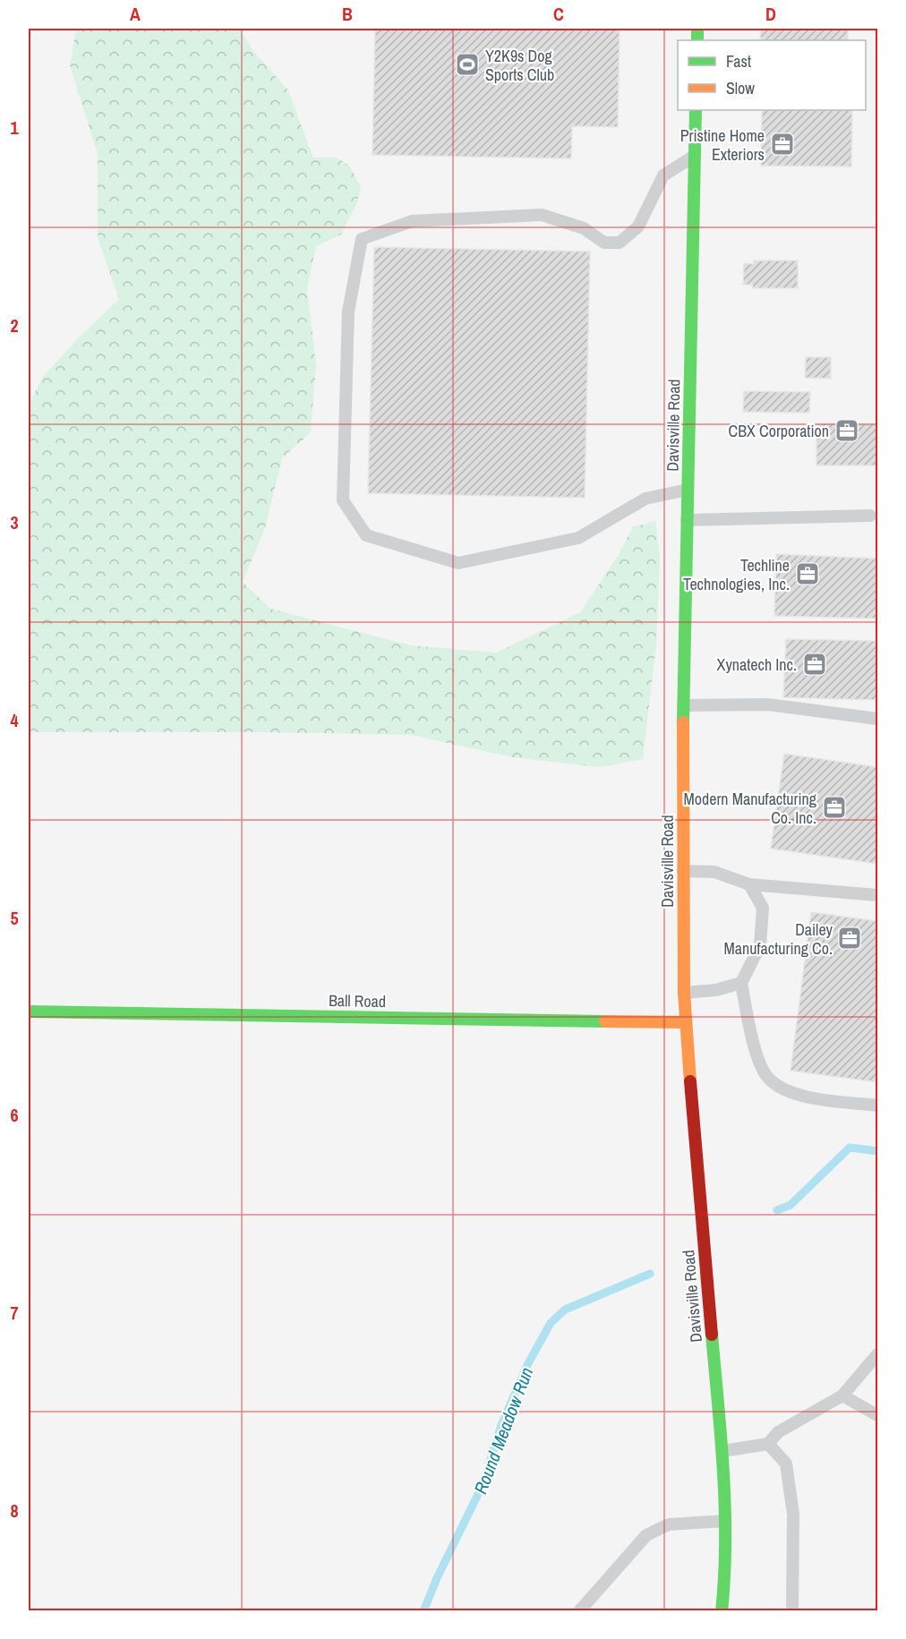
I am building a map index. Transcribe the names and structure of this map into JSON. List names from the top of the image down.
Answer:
{
  "streets": {
    "street": ["Davisville Road", "Ball Road"]
  },
  "crossings": [
    ["Davisville Road", "Ball Road"]
  ],
  "water": ["Round Meadow Run"],
  "places": {
    "sports": ["Y2K9s Dog Sports Club"],
    "office": [
      "Pristine Home Exteriors",
      "CBX Corporation",
      "Techline Technologies, Inc.",
      "Xynatech Inc.",
      "Modern Manufacturing Co. Inc.",
      "Dailey Manufacturing Co."
    ]
  },
  "legend": ["Fast", "Slow"],
  "grid": {
    "columns": [
      "A",
      "B",
      "C",
      "D"
    ],
    "rows": [
      "1",
      "2",
      "3",
      "4",
      "5",
      "6",
      "7",
      "8"
    ]
  }
}
